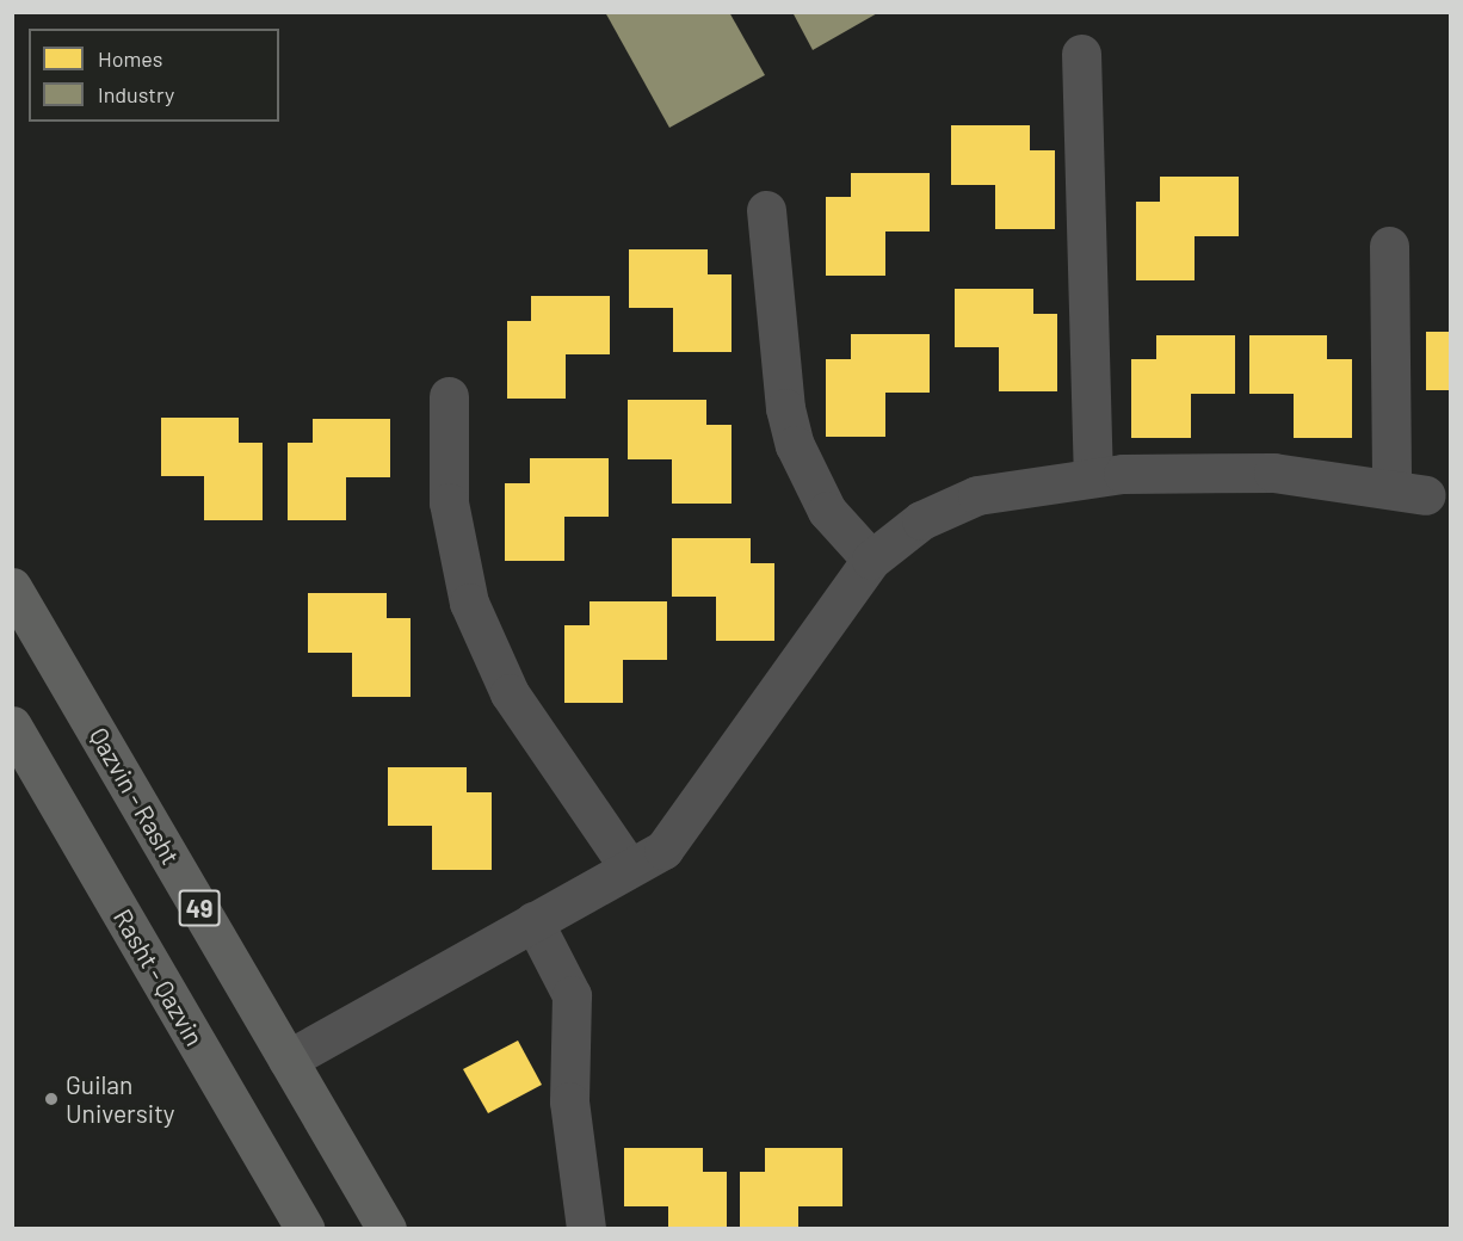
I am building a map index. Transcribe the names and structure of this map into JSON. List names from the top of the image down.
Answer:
{
  "streets": {
    "highway": ["Qazvin - Rasht", "49", "Rasht - Qazvin"]
  },
  "places": ["Guilan University"],
  "legend": ["Homes", "Industry"]
}
